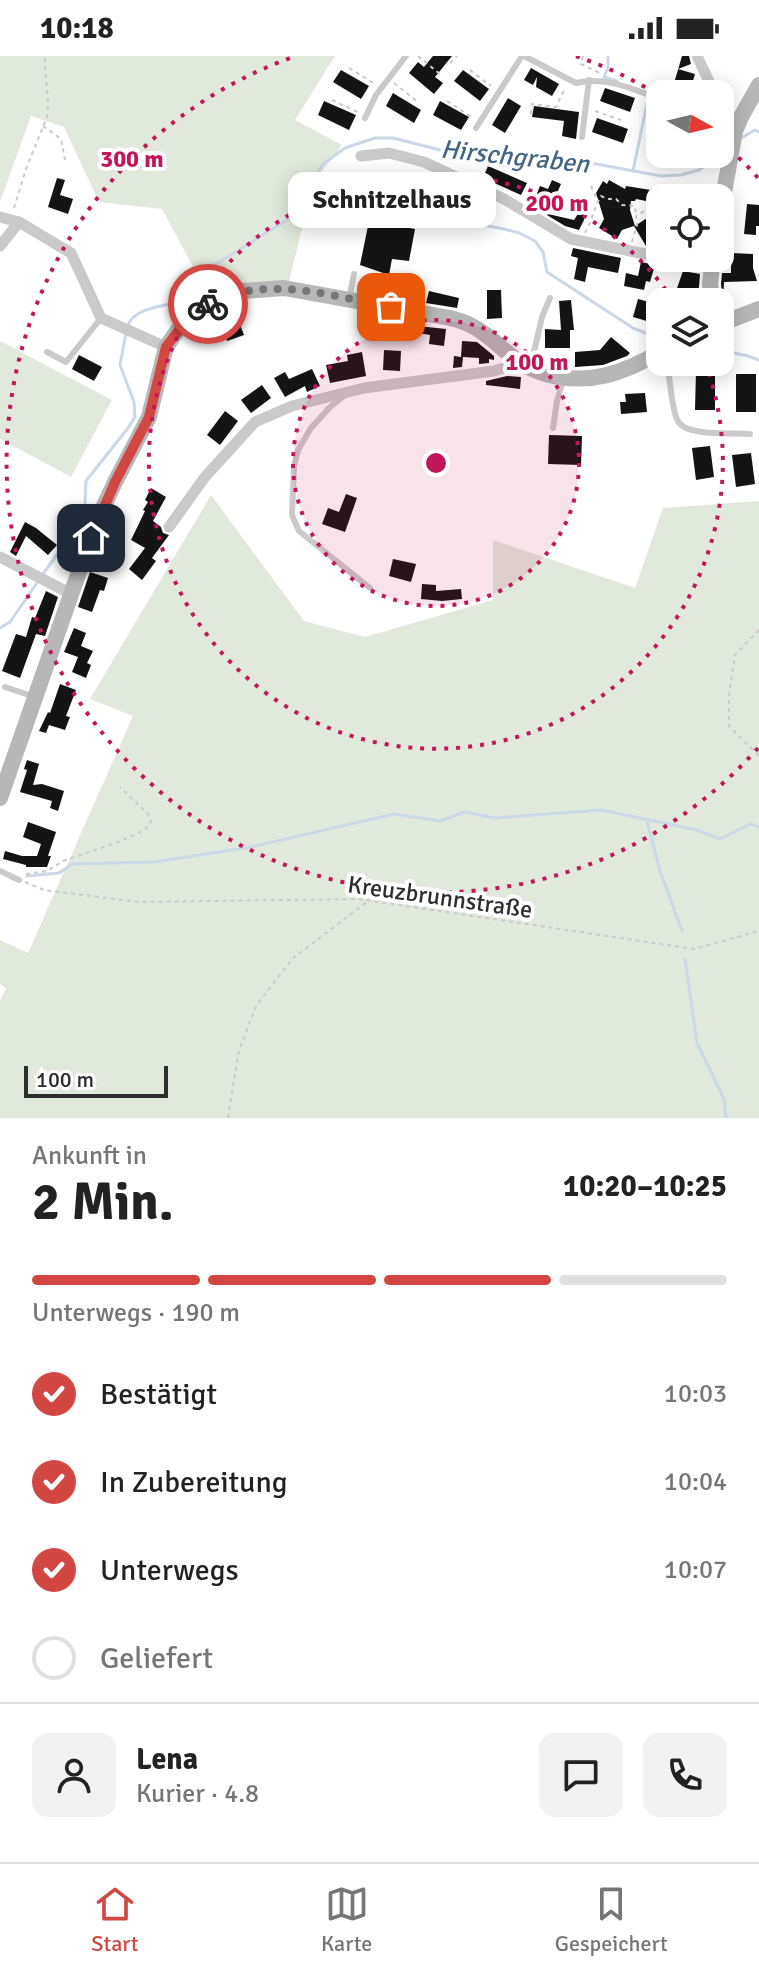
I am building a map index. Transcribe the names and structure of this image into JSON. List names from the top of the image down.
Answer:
{
  "streets": {
    "path": ["Kreuzbrunnstraße"]
  },
  "water": ["Hirschgraben"],
  "places": ["Schnitzelhaus"],
  "scale_bar": "100 m",
  "north": "right",
  "page": {
    "status": "10:18",
    "bubble": "Schnitzelhaus",
    "scale": "100 m",
    "heading": ["2 Min.", "Ankunft in", "10:20–10:25"],
    "panel": ["Lena", "Kurier · 4.8"],
    "bar": "Unterwegs · 190 m",
    "list": [
      ["Bestätigt", "10:03"],
      ["In Zubereitung", "10:04"],
      ["Unterwegs", "10:07"],
      "Geliefert"
    ],
    "tabs": ["Start", "Karte", "Gespeichert"]
  },
  "rings": ["300 m", "200 m", "100 m"]
}
